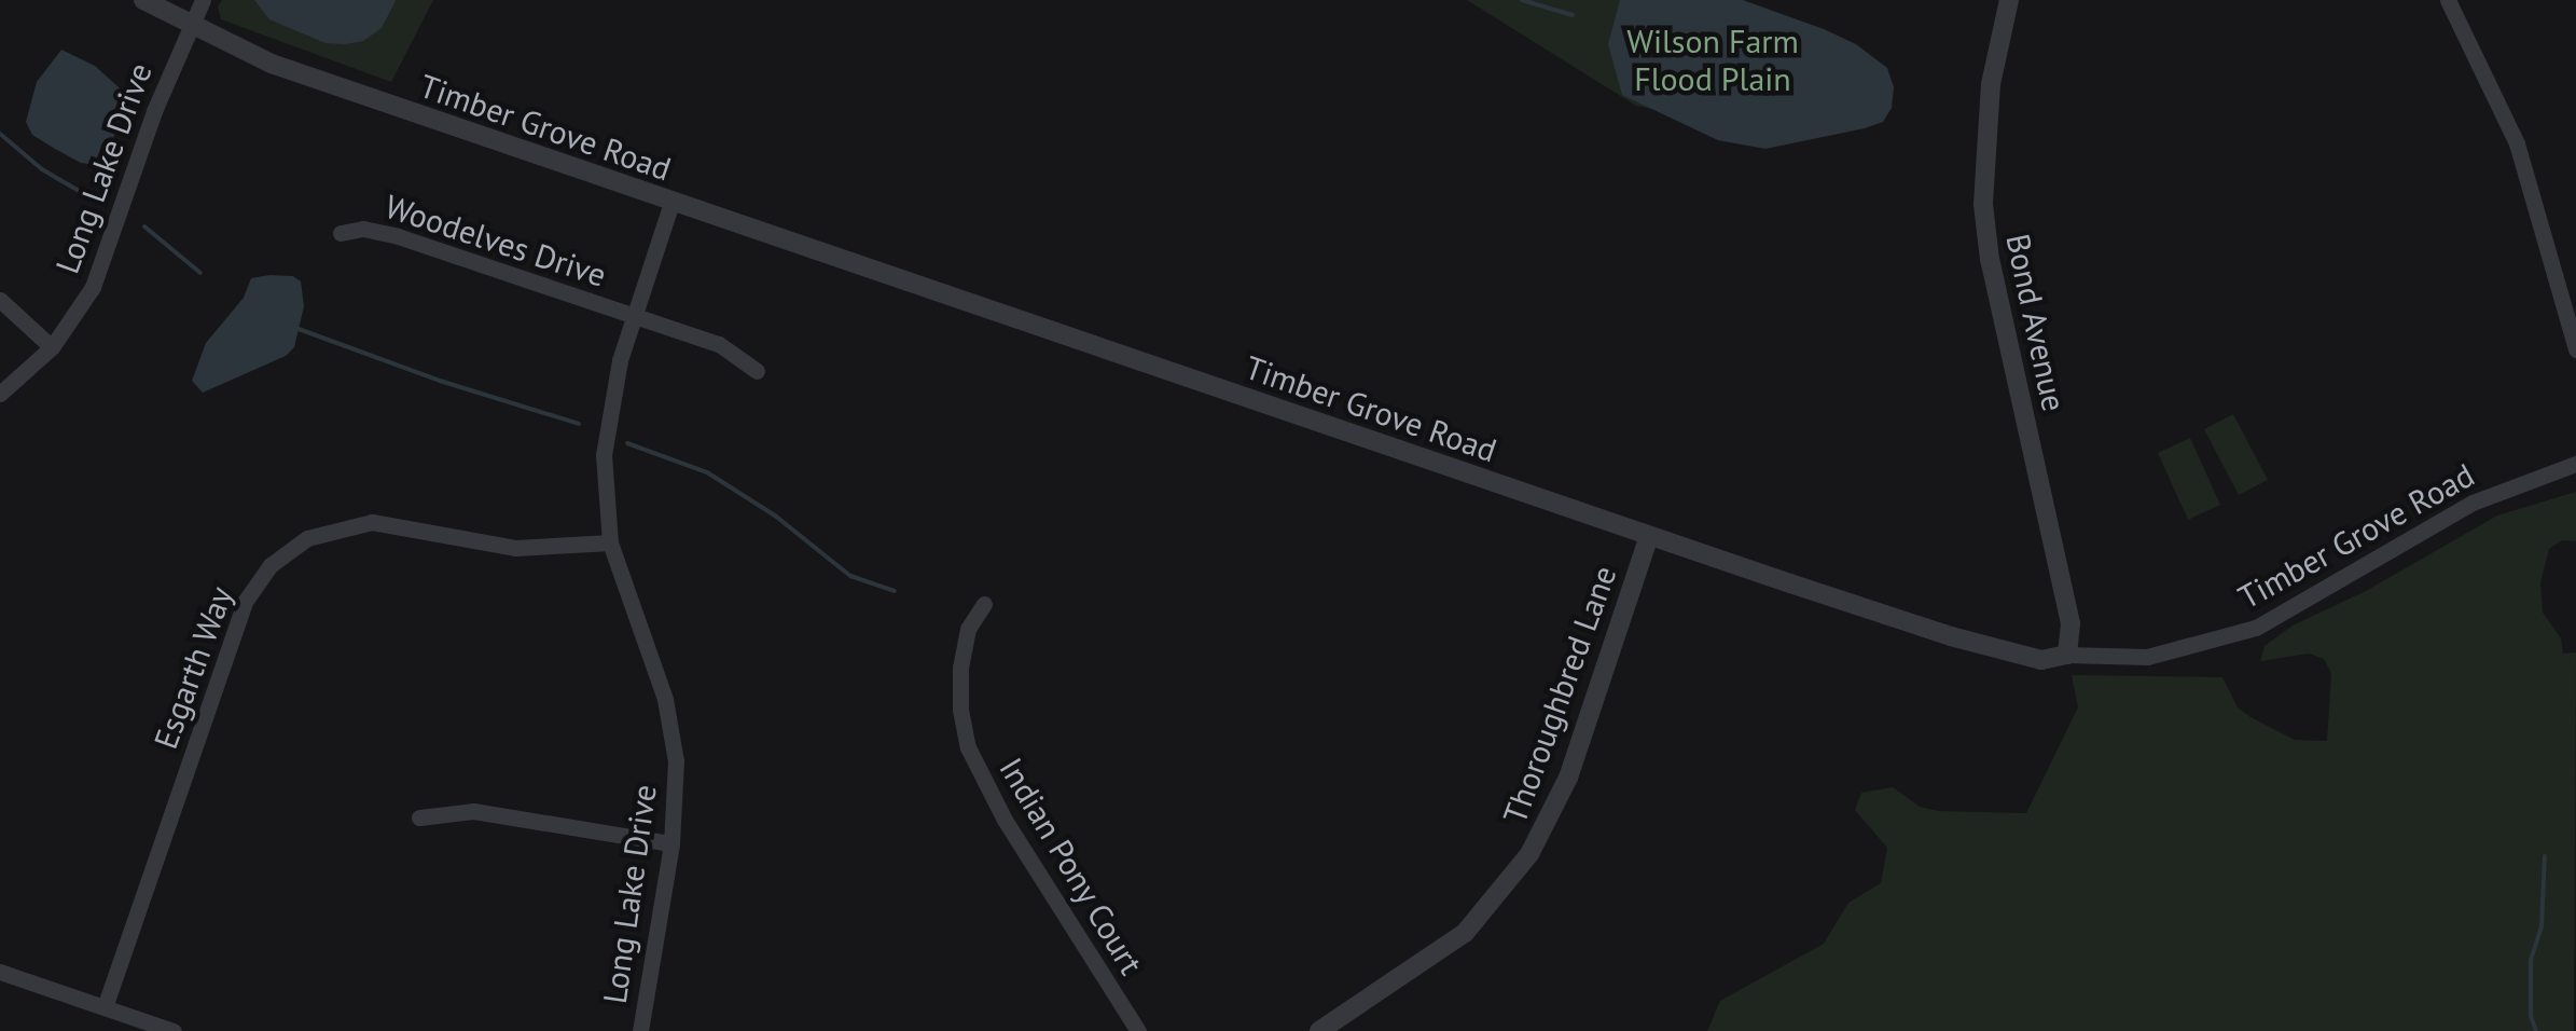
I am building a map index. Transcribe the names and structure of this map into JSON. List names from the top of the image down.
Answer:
{
  "streets": {
    "street": [
      "Timber Grove Road",
      "Long Lake Drive",
      "Woodelves Drive",
      "Bond Avenue",
      "Esgarth Way",
      "Thoroughbred Lane",
      "Indian Pony Court"
    ]
  },
  "crossings": [
    ["Timber Grove Road", "Long Lake Drive"],
    ["Timber Grove Road", "Bond Avenue"],
    ["Timber Grove Road", "Thoroughbred Lane"],
    ["Long Lake Drive", "Woodelves Drive"],
    ["Long Lake Drive", "Esgarth Way"]
  ],
  "parks": ["Wilson Farm Flood Plain"]
}
